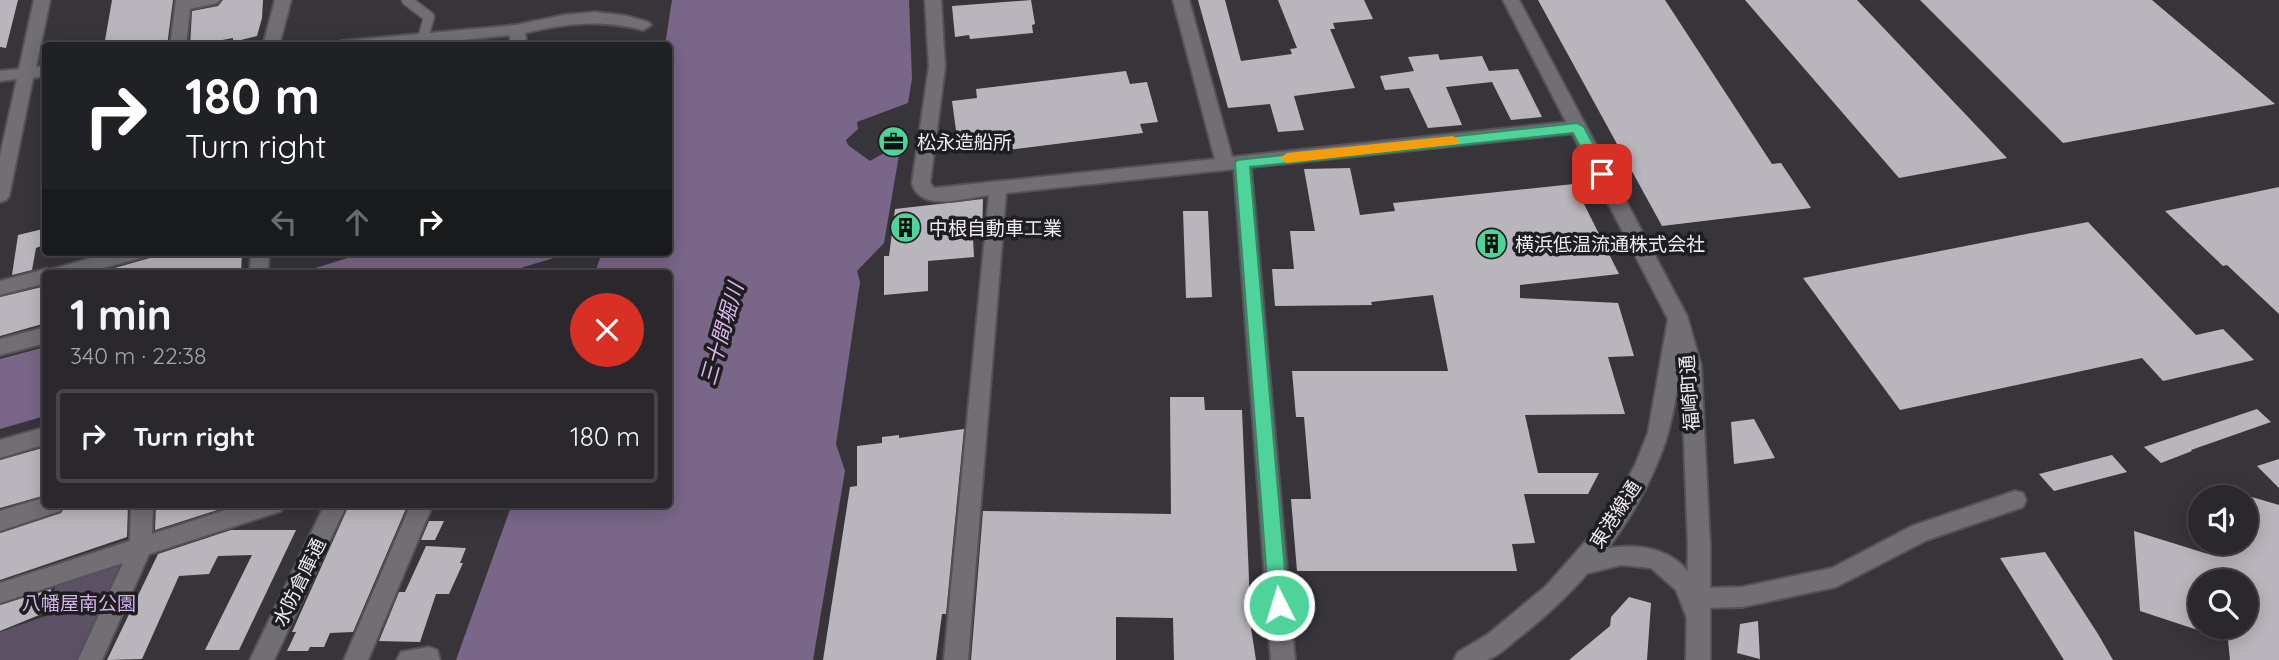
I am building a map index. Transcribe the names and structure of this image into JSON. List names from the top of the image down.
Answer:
{
  "streets": {
    "street": ["福崎町通", "東港線通", "水防倉庫通"]
  },
  "crossings": [
    ["福崎町通", "東港線通"]
  ],
  "water": ["三十間堀川"],
  "parks": ["八幡屋南公園"],
  "places": {
    "office": ["松永造船所"],
    "building": ["中根自動車工業", "横浜低温流通株式会社"]
  },
  "page": {
    "turn": ["180 m", "Turn right"],
    "heading": ["1 min", "340 m · 22:38"],
    "list": [
      {
        "name": "Turn right",
        "value": "180 m"
      }
    ]
  }
}
